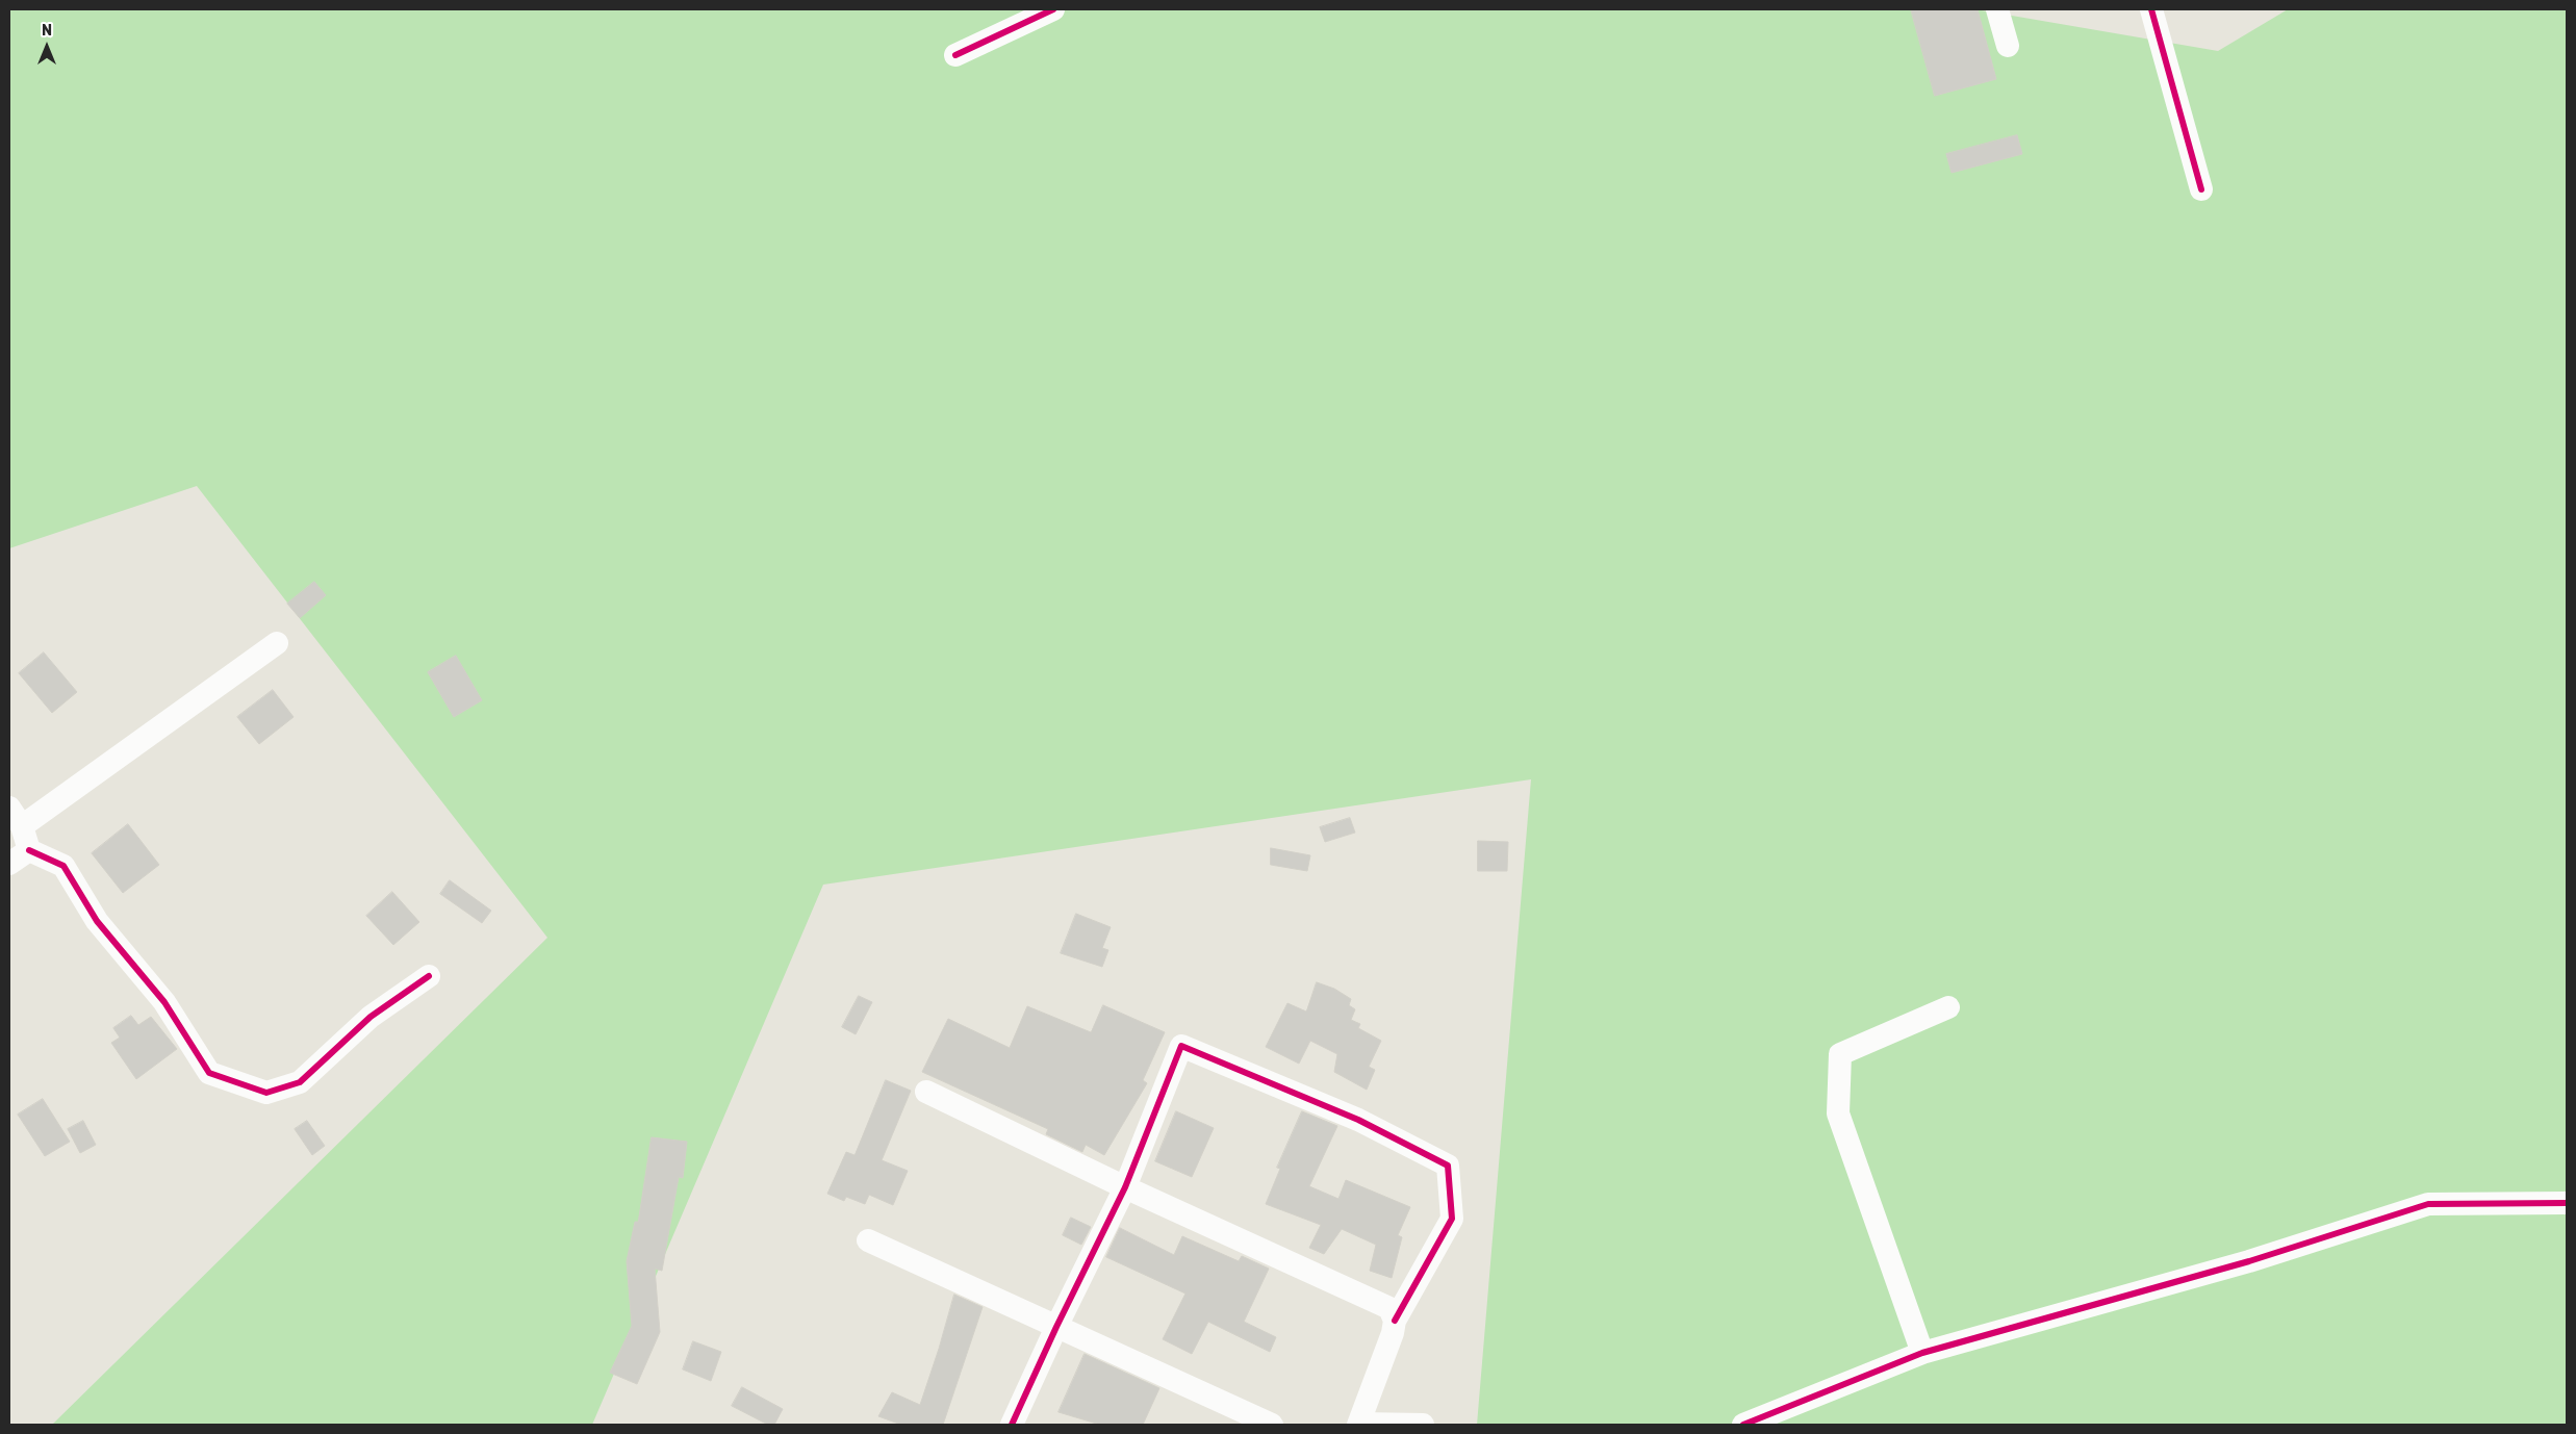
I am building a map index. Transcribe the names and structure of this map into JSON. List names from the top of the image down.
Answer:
{
  "north": "top"
}
